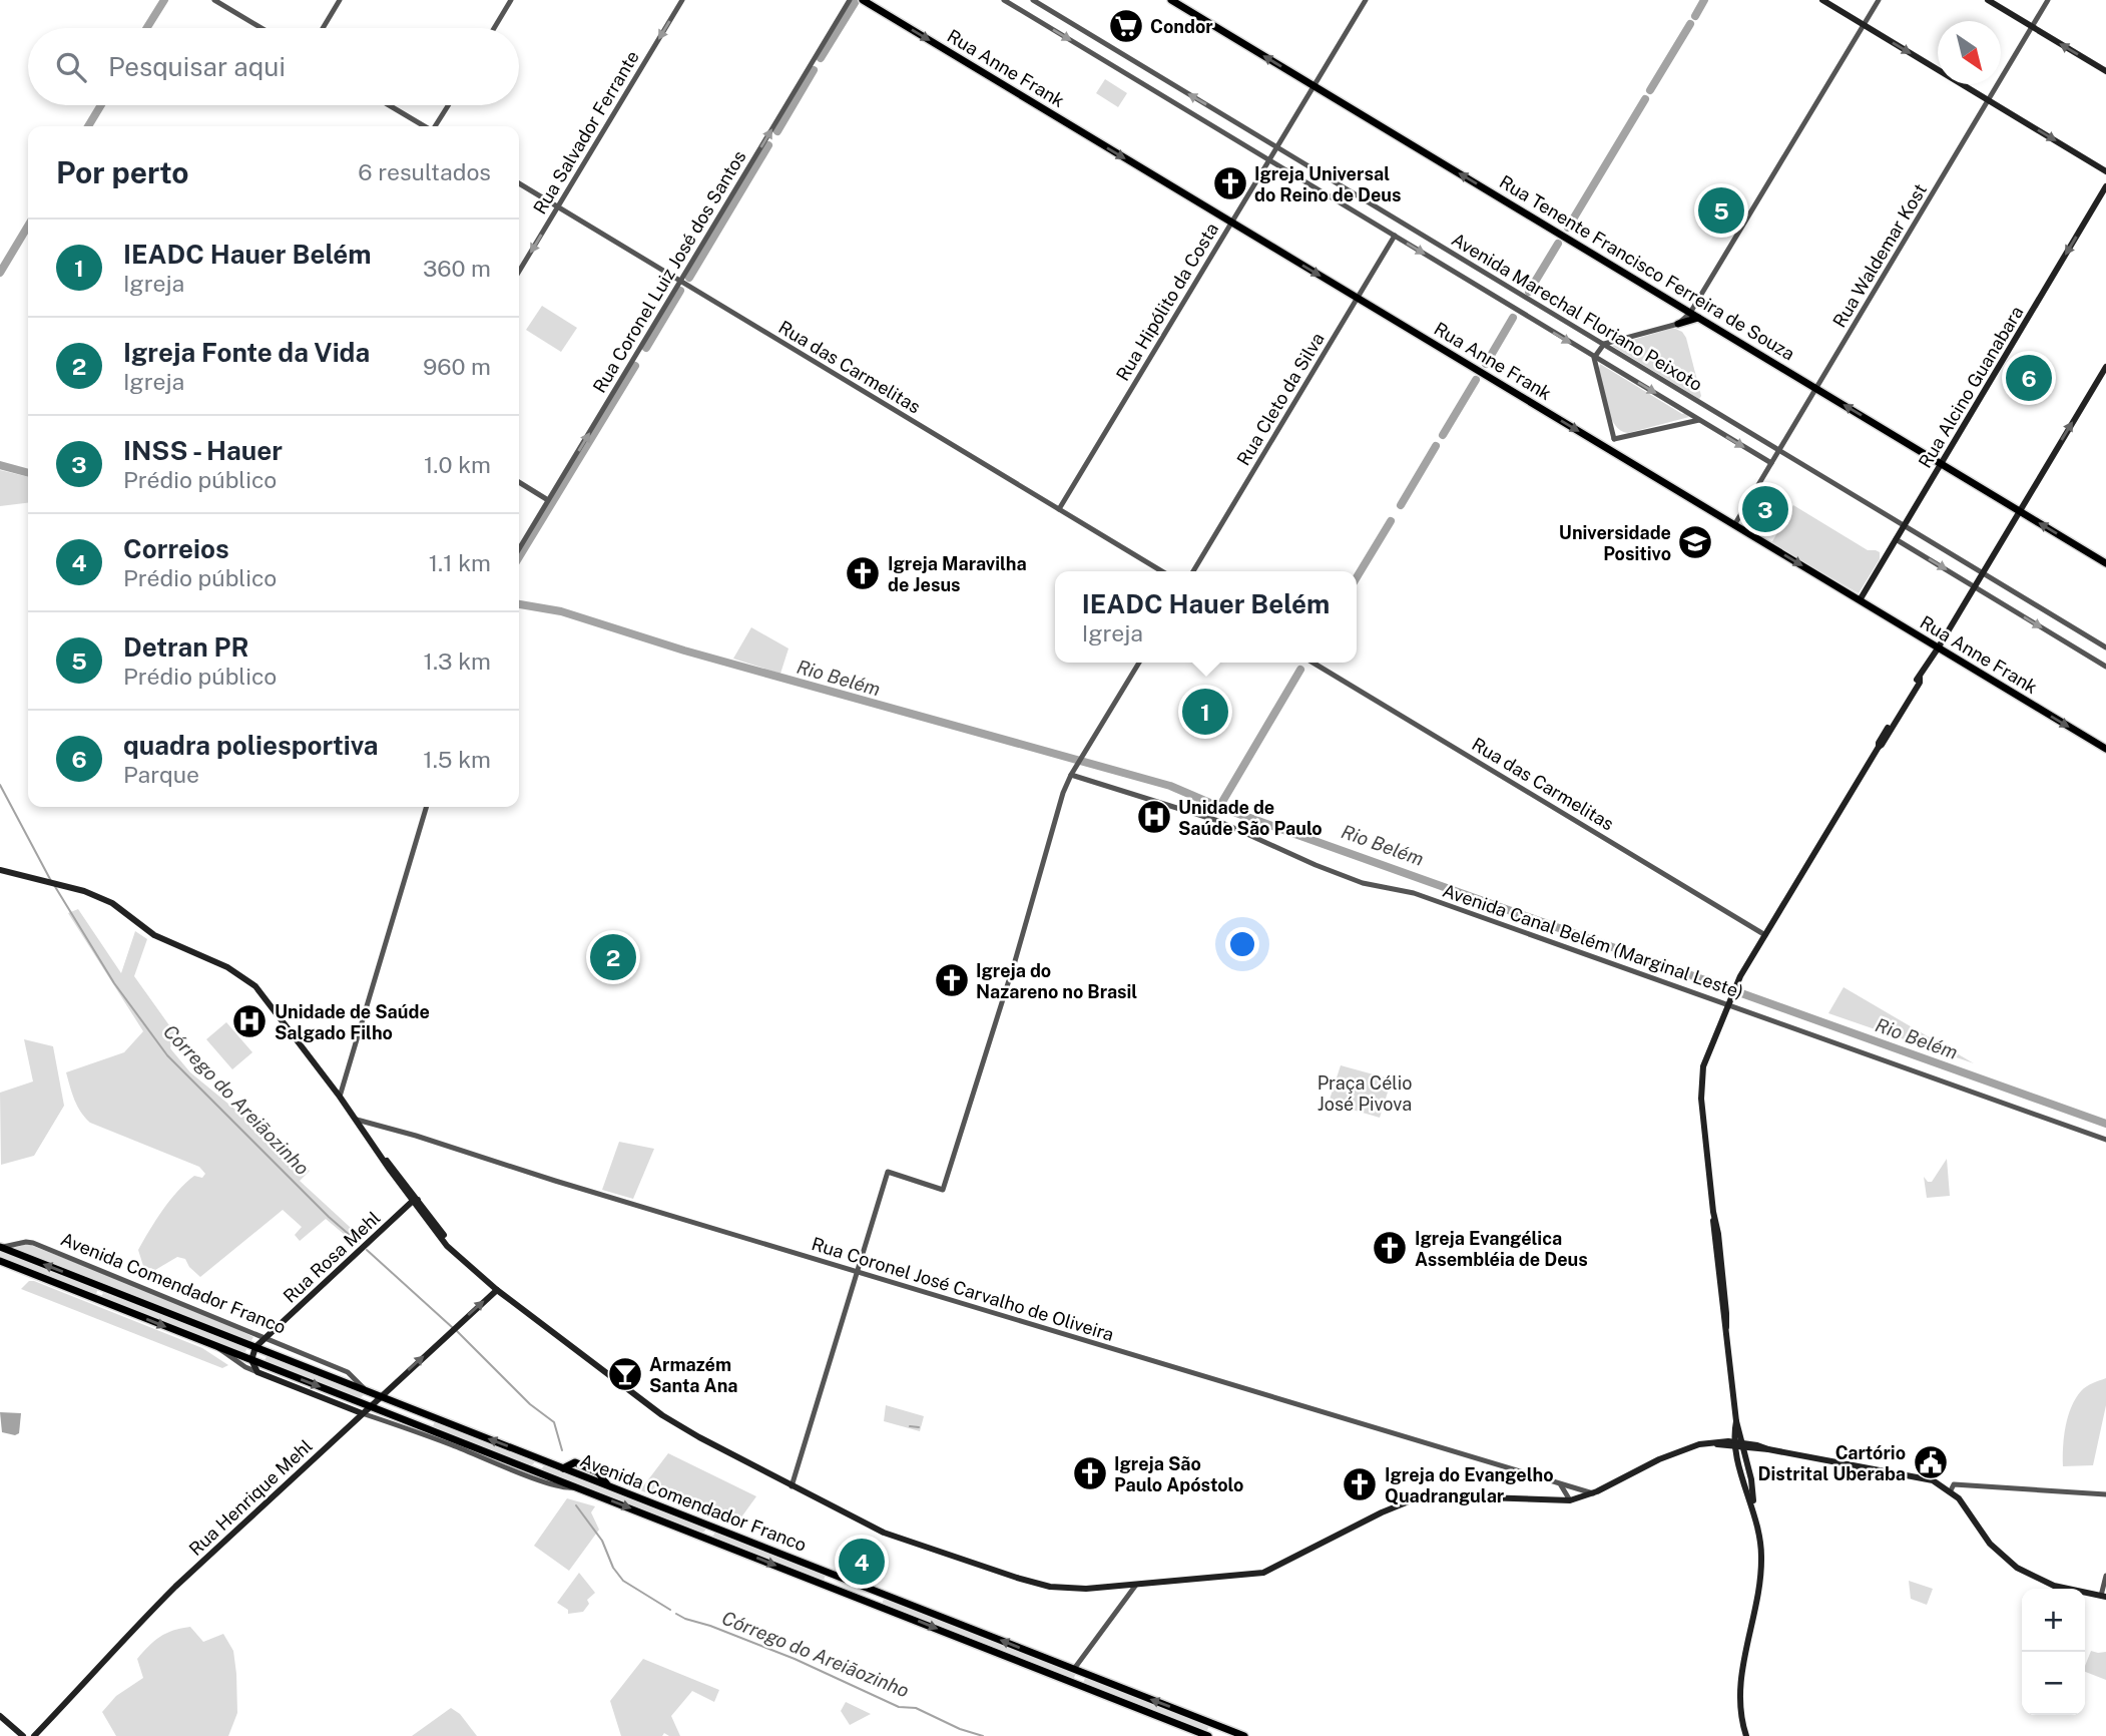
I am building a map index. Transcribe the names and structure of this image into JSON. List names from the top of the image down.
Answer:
{
  "streets": {
    "main road": [
      "Rua Anne Frank",
      "Rua Tenente Francisco Ferreira de Souza",
      "Rua Alcino Guanabara",
      "Rua Rosa Mehl",
      "Avenida Comendador Franco",
      "Rua Henrique Mehl"
    ],
    "street": [
      "Rua Salvador Ferrante",
      "Rua Waldemar Kost",
      "Rua Coronel Luiz José dos Santos",
      "Rua Hipólito da Costa",
      "Avenida Marechal Floriano Peixoto",
      "Rua das Carmelitas",
      "Rua Cleto da Silva",
      "Avenida Canal Belém (Marginal Leste)",
      "Rua Coronel José Carvalho de Oliveira"
    ]
  },
  "crossings": [
    ["Rua Anne Frank", "Rua Waldemar Kost"],
    ["Rua Anne Frank", "Rua Hipólito da Costa"],
    ["Rua Anne Frank", "Rua Alcino Guanabara"],
    ["Rua Anne Frank", "Rua Cleto da Silva"],
    ["Rua Salvador Ferrante", "Rua das Carmelitas"],
    ["Rua Waldemar Kost", "Rua Tenente Francisco Ferreira de Souza"],
    ["Rua Waldemar Kost", "Avenida Marechal Floriano Peixoto"],
    ["Rua Tenente Francisco Ferreira de Souza", "Rua Hipólito da Costa"],
    ["Rua Tenente Francisco Ferreira de Souza", "Rua Alcino Guanabara"],
    ["Rua Coronel Luiz José dos Santos", "Rua das Carmelitas"],
    ["Rua Hipólito da Costa", "Avenida Marechal Floriano Peixoto"],
    ["Rua Hipólito da Costa", "Rua das Carmelitas"],
    ["Avenida Marechal Floriano Peixoto", "Rua Alcino Guanabara"],
    ["Avenida Marechal Floriano Peixoto", "Rua Cleto da Silva"],
    ["Rua Rosa Mehl", "Avenida Comendador Franco"],
    ["Avenida Comendador Franco", "Rua Henrique Mehl"]
  ],
  "one_way": [
    "Rua Anne Frank",
    "Rua Salvador Ferrante",
    "Rua Tenente Francisco Ferreira de Souza",
    "Rua Coronel Luiz José dos Santos",
    "Rua Alcino Guanabara"
  ],
  "water": ["Rio Belém", "Córrego do Areiãozinho"],
  "parks": ["Praça Célio José Pivova"],
  "places": {
    "supermarket": ["Condor"],
    "church": [
      "Igreja Universal do Reino de Deus",
      "Igreja Maravilha de Jesus",
      "Igreja do Nazareno no Brasil",
      "Igreja Evangélica Assembléia de Deus",
      "Igreja São Paulo Apóstolo",
      "Igreja do Evangelho Quadrangular"
    ],
    "school or university": ["Universidade Positivo"],
    "hospital": ["Unidade de Saúde São Paulo", "Unidade de Saúde Salgado Filho"],
    "bar": ["Armazém Santa Ana"],
    "public building": ["Cartório Distrital Uberaba"]
  },
  "north": "bottom right",
  "page": {
    "search": "Pesquisar aqui",
    "heading": ["Por perto", "6 resultados"],
    "pins": [
      "5",
      "6",
      "3",
      "1",
      "2",
      "4"
    ],
    "list": [
      {
        "mark": "1",
        "name": "IEADC Hauer Belém",
        "note": "Igreja",
        "value": "360 m"
      },
      {
        "mark": "2",
        "name": "Igreja Fonte da Vida",
        "note": "Igreja",
        "value": "960 m"
      },
      {
        "mark": "3",
        "name": "INSS - Hauer",
        "note": "Prédio público",
        "value": "1.0 km"
      },
      {
        "mark": "4",
        "name": "Correios",
        "note": "Prédio público",
        "value": "1.1 km"
      },
      {
        "mark": "5",
        "name": "Detran PR",
        "note": "Prédio público",
        "value": "1.3 km"
      },
      {
        "mark": "6",
        "name": "quadra poliesportiva",
        "note": "Parque",
        "value": "1.5 km"
      }
    ],
    "popup": ["IEADC Hauer Belém", "Igreja"],
    "map_buttons": ["+", "−"]
  }
}
